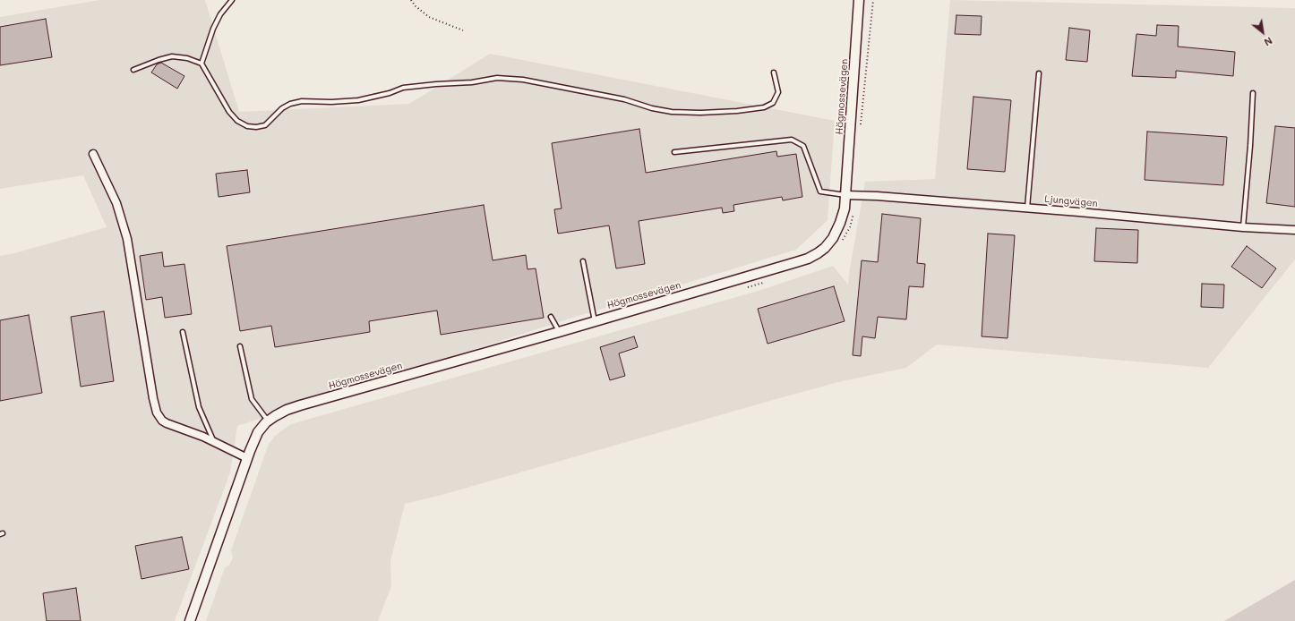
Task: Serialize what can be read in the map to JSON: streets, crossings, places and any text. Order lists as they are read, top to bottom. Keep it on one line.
{"streets":{"street":["Högmossevägen","Ljungvägen"]},"crossings":[["Högmossevägen","Ljungvägen"]],"north":"bottom right"}
